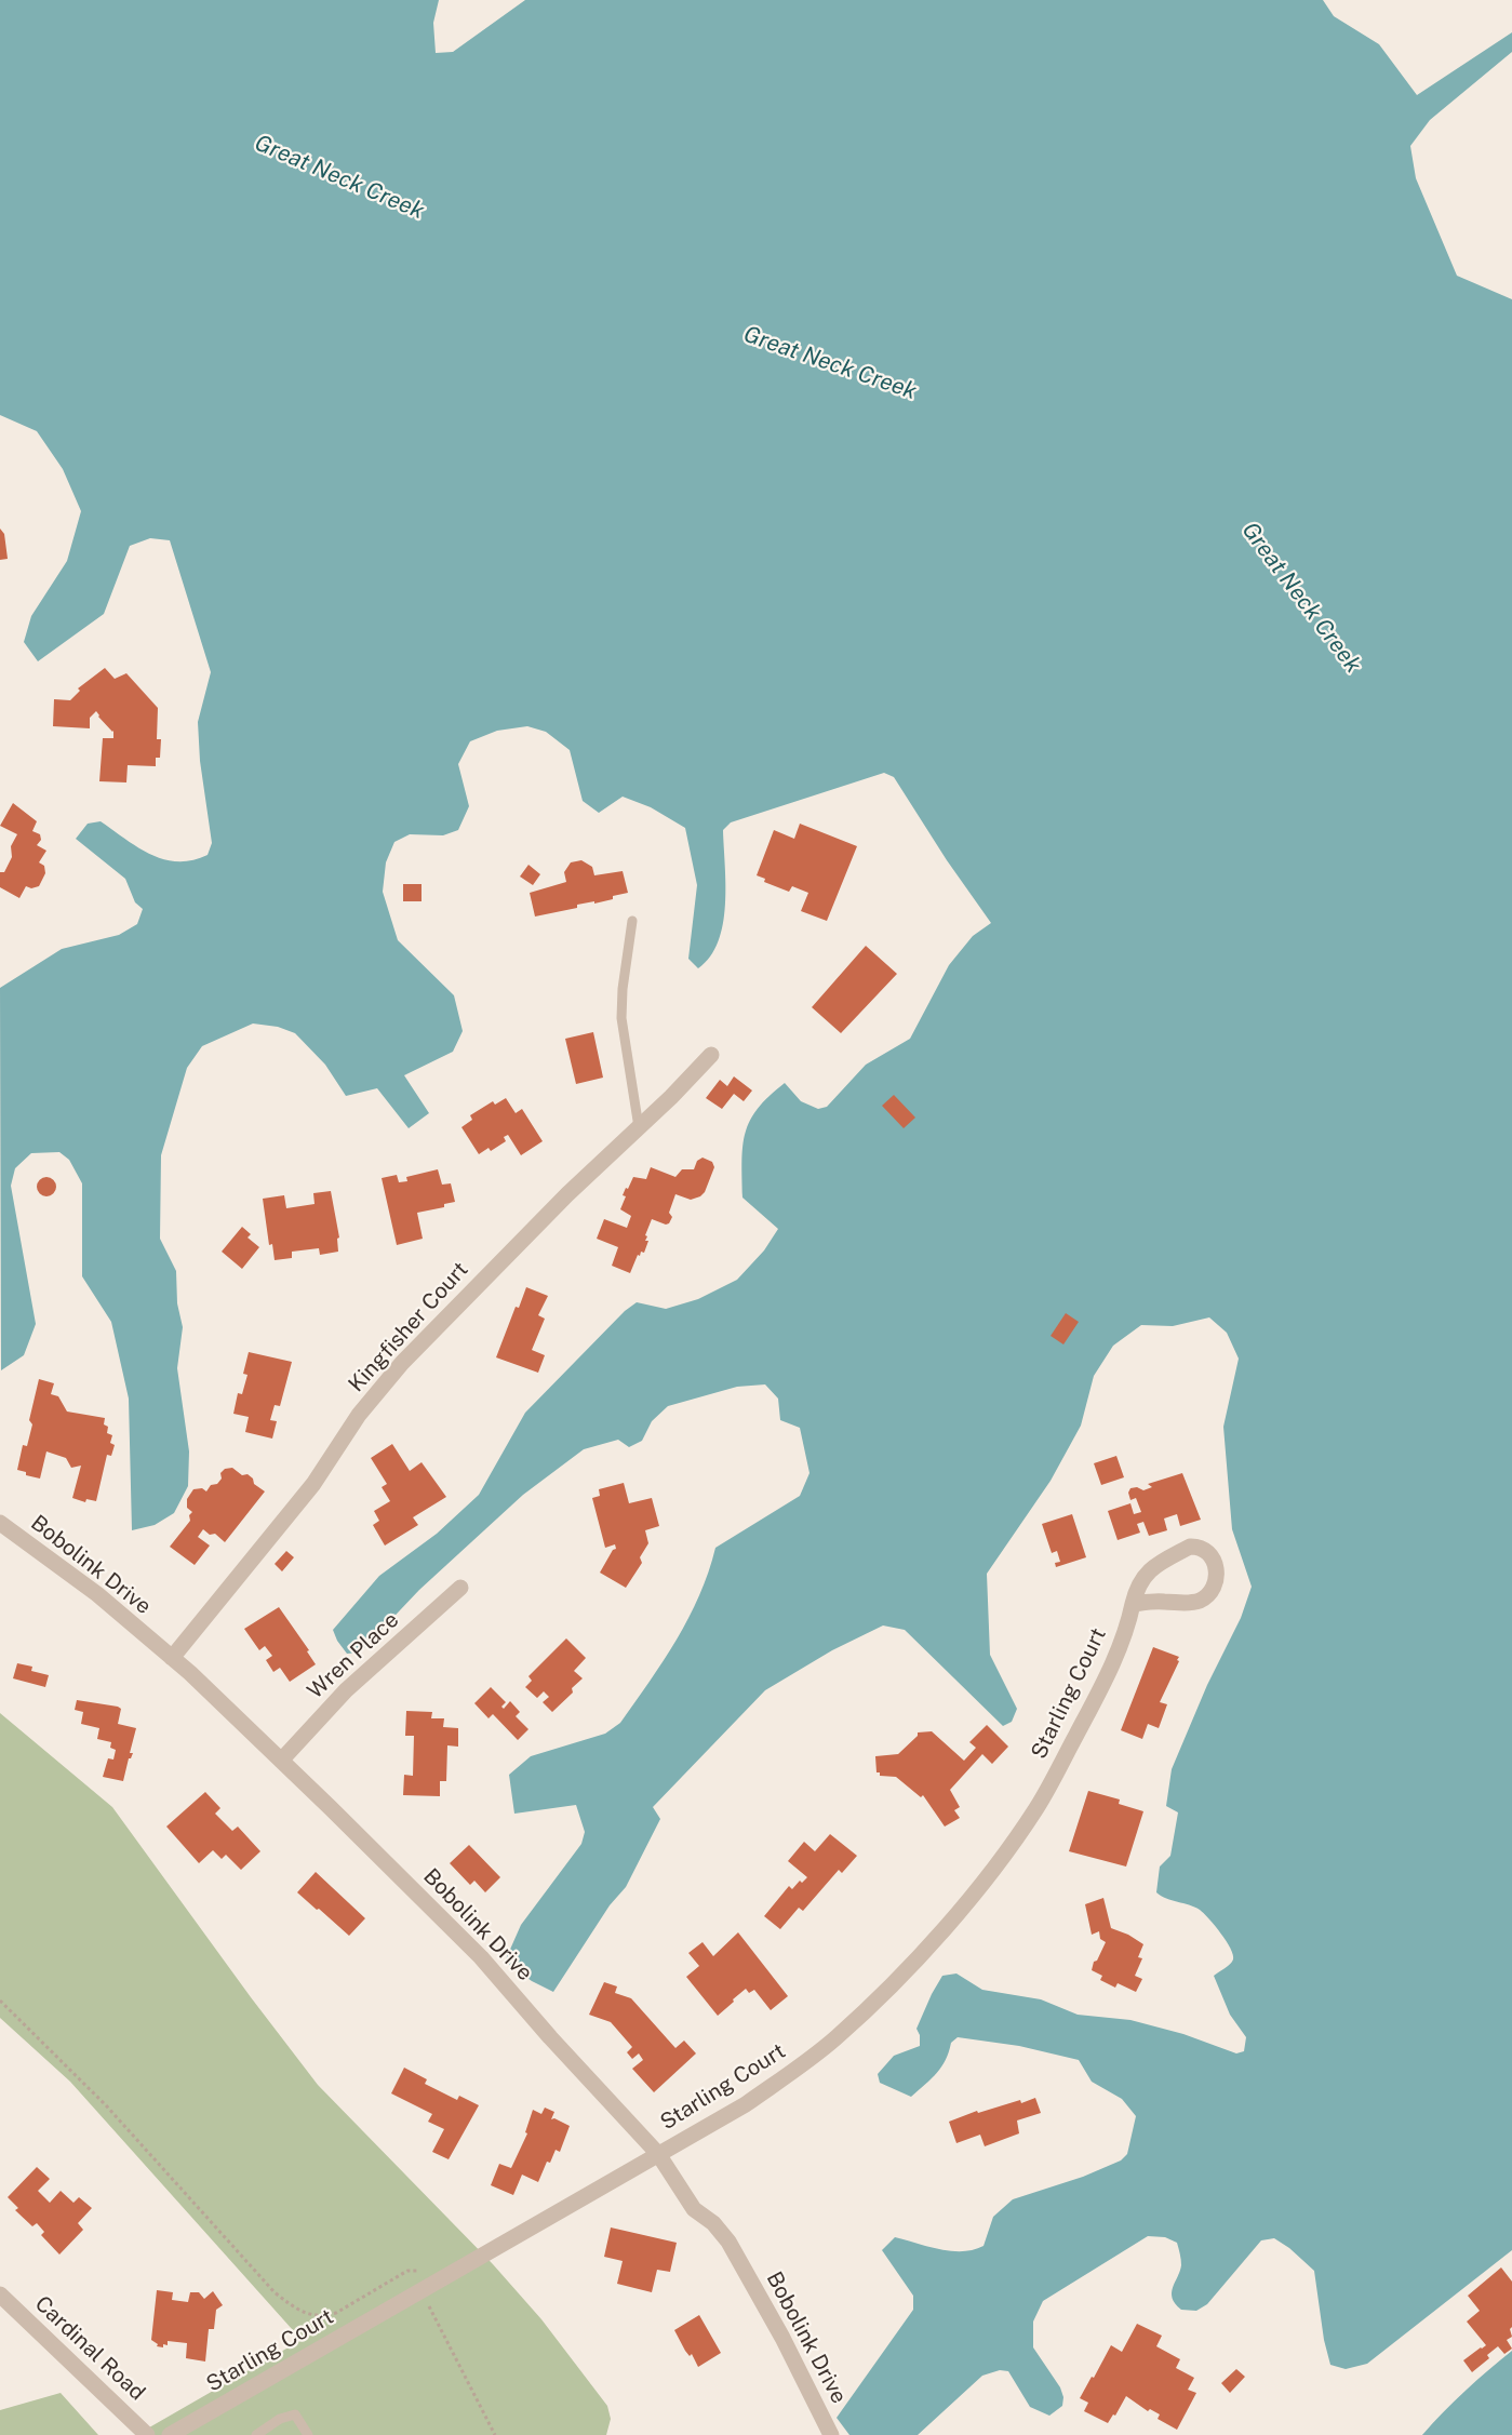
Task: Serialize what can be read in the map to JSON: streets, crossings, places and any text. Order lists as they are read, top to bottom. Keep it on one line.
{"streets":{"street":["Kingfisher Court","Bobolink Drive","Wren Place","Starling Court","Cardinal Road"]},"crossings":[["Kingfisher Court","Bobolink Drive"],["Bobolink Drive","Wren Place"],["Bobolink Drive","Starling Court"]],"water":["Great Neck Creek"]}
